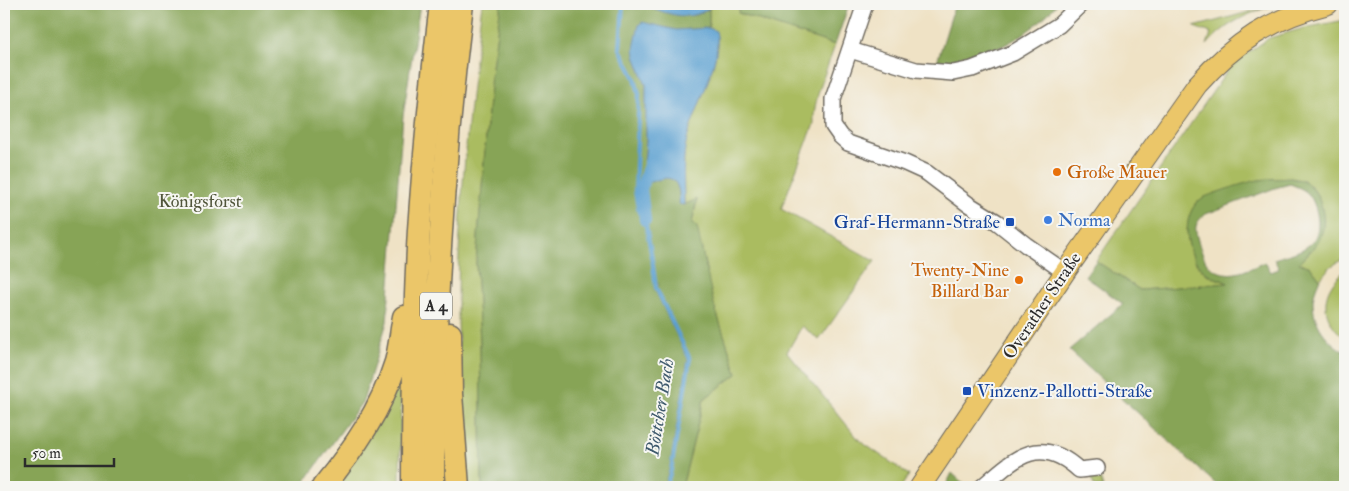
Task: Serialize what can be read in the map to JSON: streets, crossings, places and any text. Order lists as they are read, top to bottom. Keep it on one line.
{"streets":{"highway":["A 4"],"main road":["Overather Straße"]},"water":["Böttcher Bach"],"parks":["Königsforst"],"places":{"other":["Große Mauer","Norma","Twenty-Nine Billard Bar"],"transit":["Graf-Hermann-Straße","Vinzenz-Pallotti-Straße"]},"scale_bar":"50 m"}
